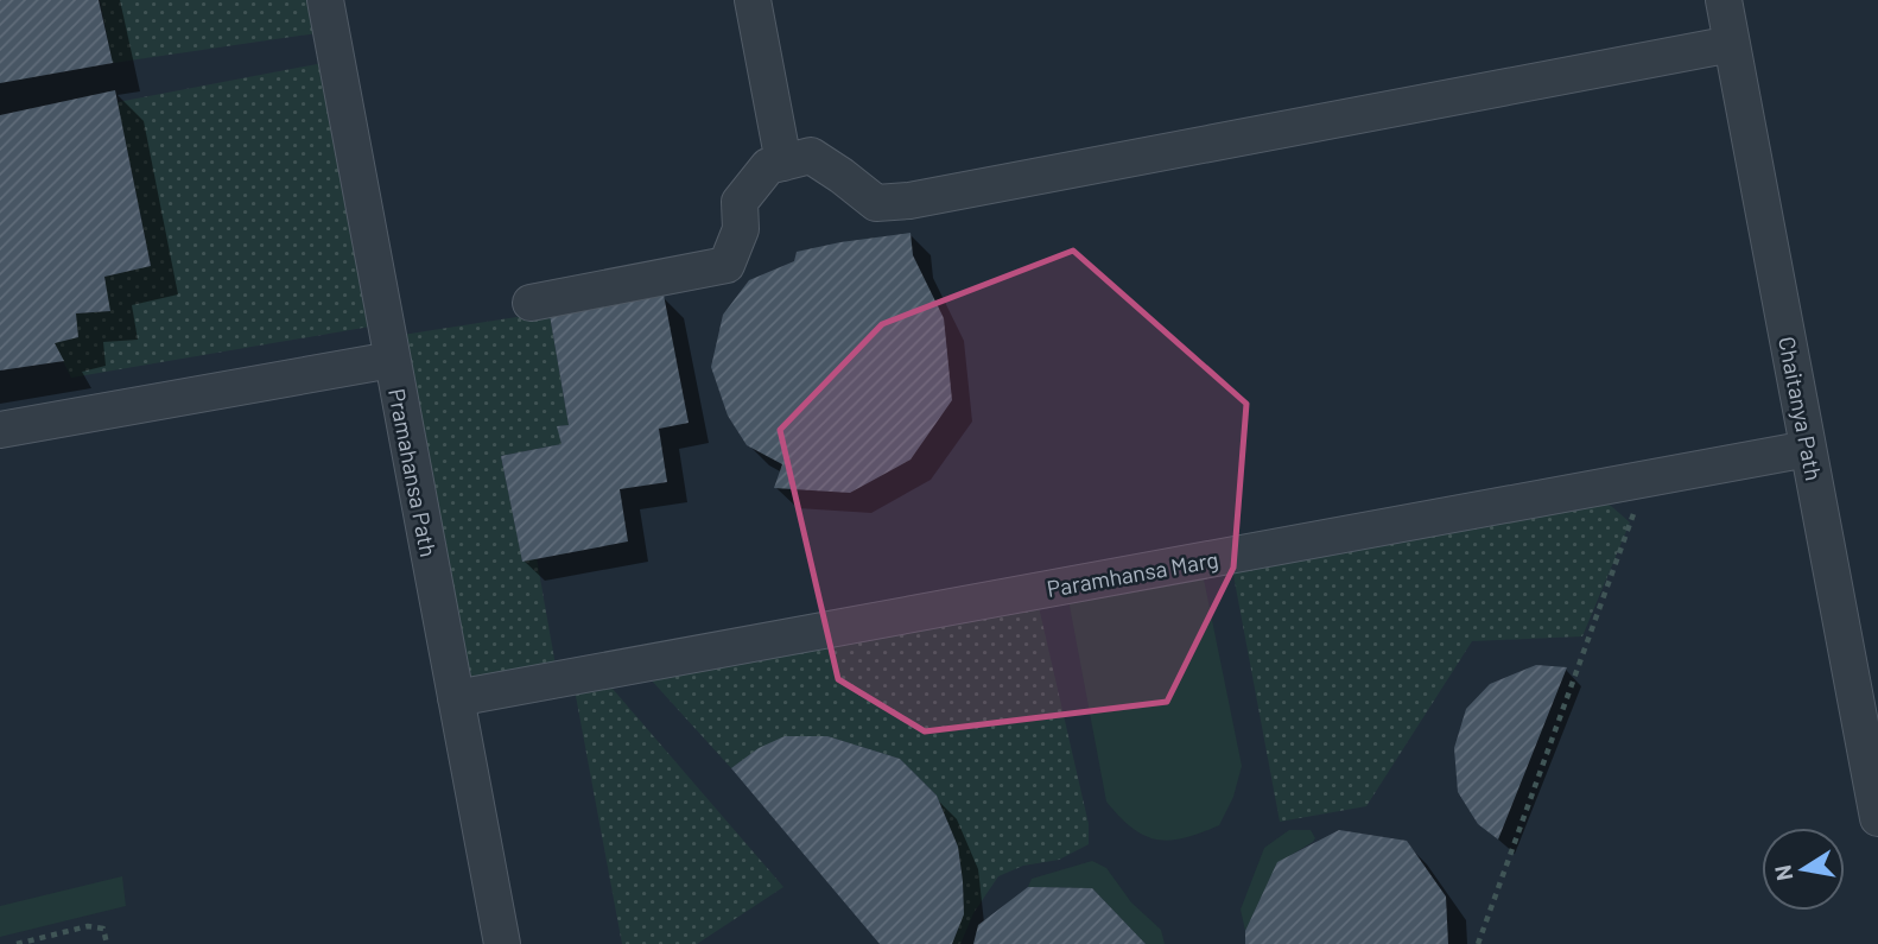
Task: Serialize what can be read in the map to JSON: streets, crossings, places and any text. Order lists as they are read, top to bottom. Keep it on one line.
{"streets":{"lane":["Chaitanya Path","Pramahansa Path","Paramhansa Marg"]},"crossings":[["Chaitanya Path","Paramhansa Marg"],["Pramahansa Path","Paramhansa Marg"]],"north":"left"}
